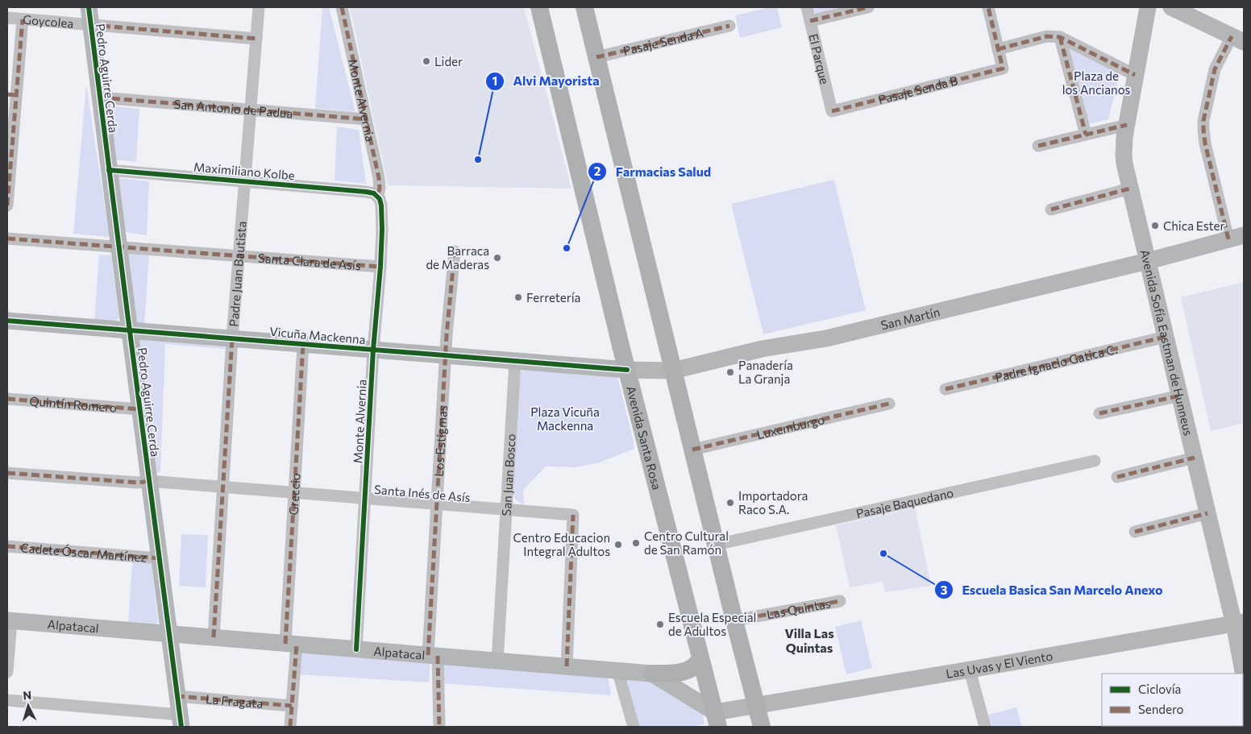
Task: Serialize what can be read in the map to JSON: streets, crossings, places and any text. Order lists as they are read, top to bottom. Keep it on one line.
{"streets":{"main road":["Avenida Santa Rosa"],"street":["Goycolea","Pasaje Senda A","El Parque","Pedro Aguirre Cerda","Pasaje Senda B","Monte Alvernia","San Antonio de Padua","Maximiliano Kolbe","Santa Clara de Asís","Padre Juan Bautista","San Martín","Vicuña Mackenna","Avenida Sofía Eastman de Hunneus","Padre Ignacio Gatica C.","Quintín Romero","Luxemburgo","Los Estigmas","San Juan Bosco","Santa Inés de Asís","Greccio","Pasaje Baquedano","Cadete Óscar Martínez","Las Quintas","Alpatacal","Las Uvas y El Viento","La Fragata"]},"crossings":[["Goycolea","Pedro Aguirre Cerda"],["Goycolea","Padre Juan Bautista"],["El Parque","Pasaje Senda B"],["Pedro Aguirre Cerda","San Antonio de Padua"],["Pedro Aguirre Cerda","Maximiliano Kolbe"],["Pedro Aguirre Cerda","Santa Clara de Asís"],["Pedro Aguirre Cerda","Vicuña Mackenna"],["Pedro Aguirre Cerda","Quintín Romero"],["Pedro Aguirre Cerda","Santa Inés de Asís"],["Pedro Aguirre Cerda","Cadete Óscar Martínez"],["Pedro Aguirre Cerda","Alpatacal"],["Pedro Aguirre Cerda","La Fragata"],["Monte Alvernia","San Antonio de Padua"],["Monte Alvernia","Maximiliano Kolbe"],["Monte Alvernia","Santa Clara de Asís"],["Monte Alvernia","Vicuña Mackenna"],["Monte Alvernia","Santa Inés de Asís"],["Monte Alvernia","Alpatacal"],["San Antonio de Padua","Padre Juan Bautista"],["Maximiliano Kolbe","Padre Juan Bautista"],["Santa Clara de Asís","Padre Juan Bautista"],["Padre Juan Bautista","Vicuña Mackenna"],["Padre Juan Bautista","Santa Inés de Asís"],["Padre Juan Bautista","Alpatacal"],["San Martín","Vicuña Mackenna"],["San Martín","Avenida Sofía Eastman de Hunneus"],["Vicuña Mackenna","Avenida Santa Rosa"],["Vicuña Mackenna","Los Estigmas"],["Vicuña Mackenna","San Juan Bosco"],["Vicuña Mackenna","Greccio"],["Avenida Sofía Eastman de Hunneus","Padre Ignacio Gatica C."],["Avenida Sofía Eastman de Hunneus","Las Uvas y El Viento"],["Avenida Santa Rosa","Alpatacal"],["Los Estigmas","Santa Inés de Asís"],["Los Estigmas","Alpatacal"],["San Juan Bosco","Santa Inés de Asís"],["San Juan Bosco","Alpatacal"],["Santa Inés de Asís","Greccio"],["Santa Inés de Asís","Alpatacal"],["Greccio","Alpatacal"],["Greccio","La Fragata"]],"districts":["Villa Las Quintas"],"parks":["Plaza de los Ancianos","Plaza Vicuña Mackenna"],"places":["Lider","Alvi Mayorista","Chica Ester","Farmacias Salud","Barraca de Maderas","Ferretería","Panadería La Granja","Importadora Raco S.A.","Centro Cultural de San Ramón","Centro Educacion Integral Adultos","Escuela Basica San Marcelo Anexo","Escuela Especial de Adultos"],"legend":["Ciclovía","Sendero"],"north":"top"}
